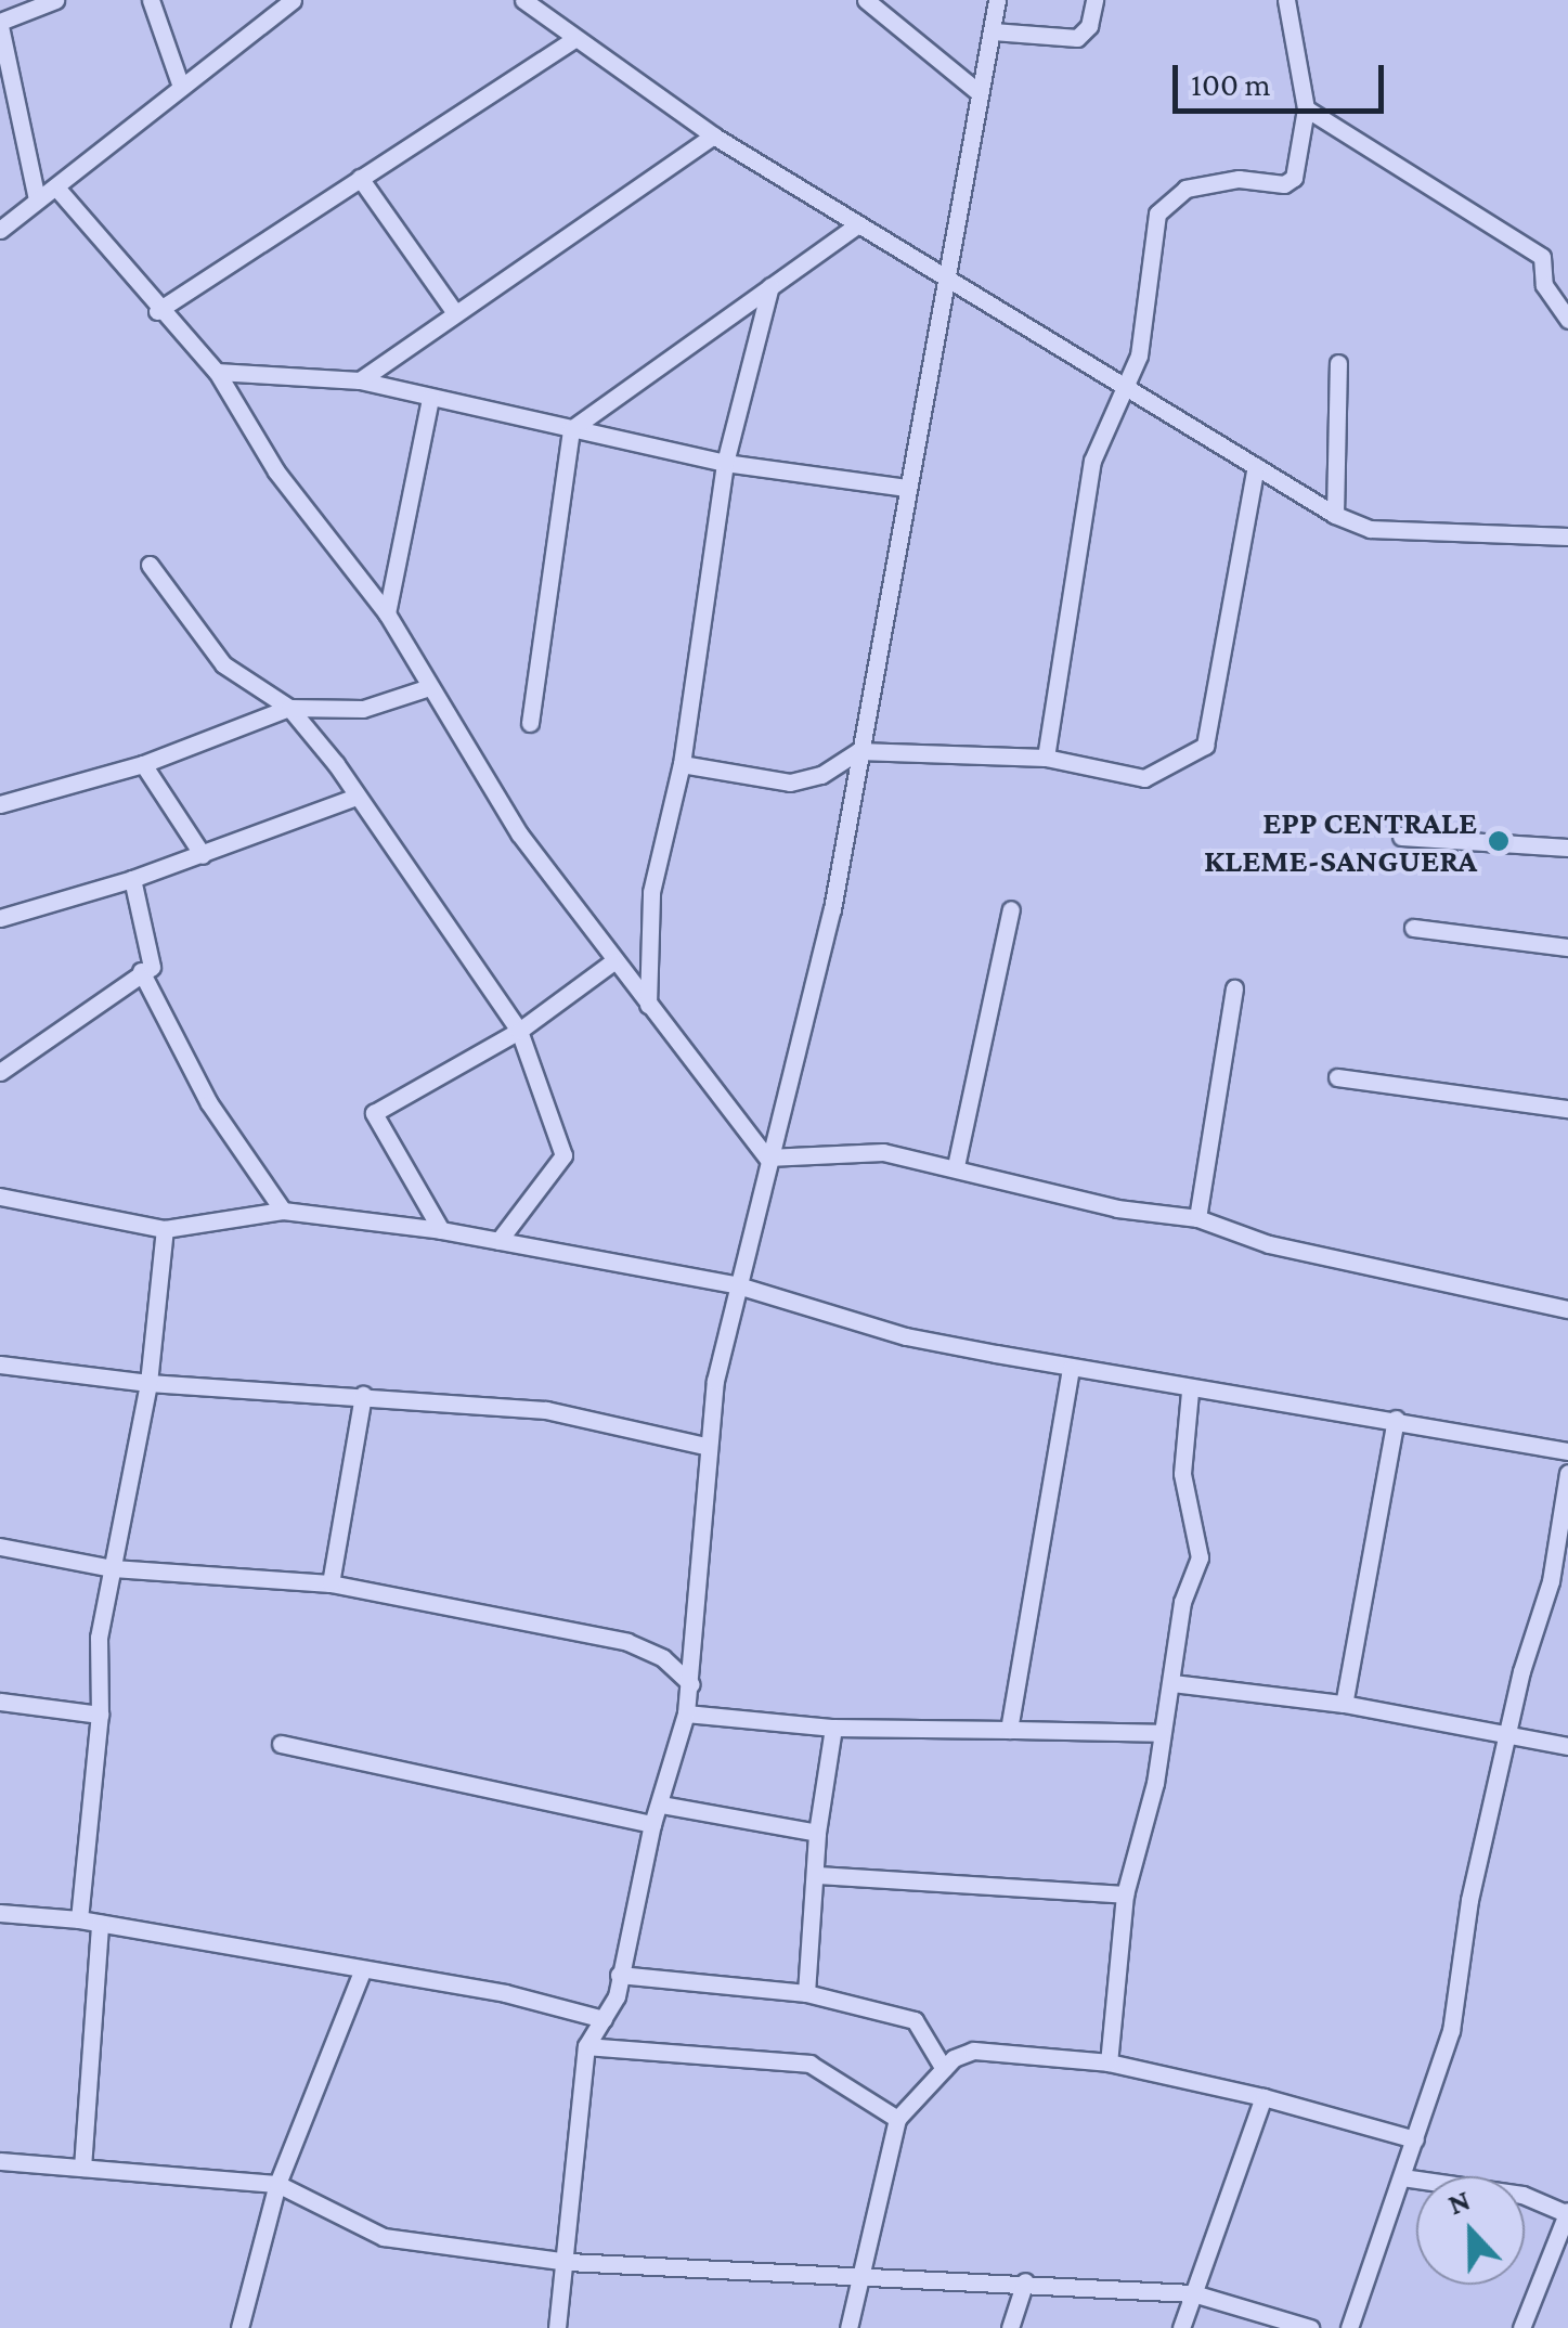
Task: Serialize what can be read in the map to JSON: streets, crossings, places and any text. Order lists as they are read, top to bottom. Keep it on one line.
{"places":["EPP CENTRALE KLEME-SANGUERA"],"scale_bar":"100 m","north":"top"}
